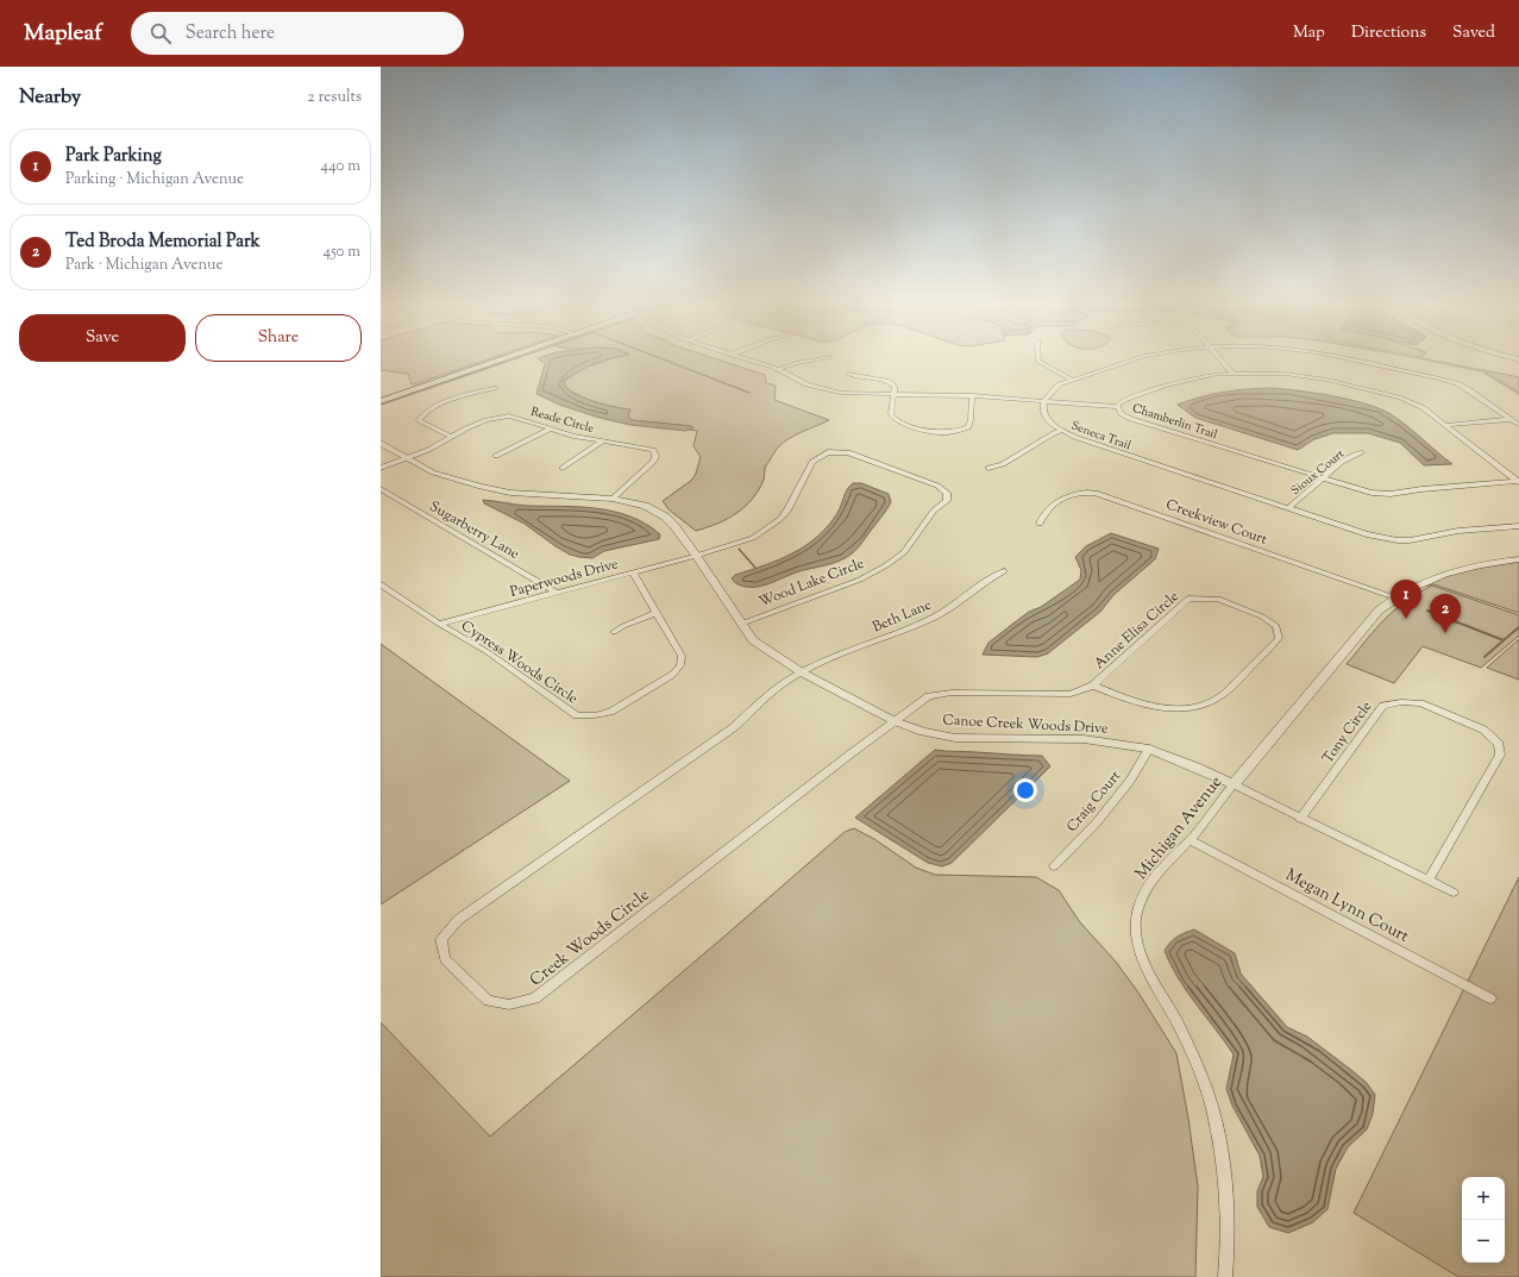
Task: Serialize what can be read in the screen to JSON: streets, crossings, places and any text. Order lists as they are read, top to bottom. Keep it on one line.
{"streets":{"street":["Reade Circle","Chamberlin Trail","Seneca Trail","Sioux Court","Creekview Court","Sugarberry Lane","Paperwoods Drive","Wood Lake Circle","Beth Lane","Anne Elisa Circle","Cypress Woods Circle","Canoe Creek Woods Drive","Tony Circle","Craig Court","Michigan Avenue","Megan Lynn Court","Creek Woods Circle"]},"crossings":[["Reade Circle","Canoe Creek Woods Drive"],["Chamberlin Trail","Sioux Court"],["Seneca Trail","Sioux Court"],["Creekview Court","Michigan Avenue"],["Sugarberry Lane","Paperwoods Drive"],["Paperwoods Drive","Wood Lake Circle"],["Paperwoods Drive","Cypress Woods Circle"],["Paperwoods Drive","Canoe Creek Woods Drive"],["Wood Lake Circle","Canoe Creek Woods Drive"],["Beth Lane","Canoe Creek Woods Drive"],["Beth Lane","Creek Woods Circle"],["Anne Elisa Circle","Canoe Creek Woods Drive"],["Anne Elisa Circle","Creek Woods Circle"],["Canoe Creek Woods Drive","Tony Circle"],["Canoe Creek Woods Drive","Craig Court"],["Canoe Creek Woods Drive","Michigan Avenue"],["Canoe Creek Woods Drive","Creek Woods Circle"],["Michigan Avenue","Megan Lynn Court"]],"page":{"header":"Mapleaf","search":"Search here","nav":["Map","Directions","Saved"],"heading":["Nearby","2 results"],"list":[{"mark":"1","name":"Park Parking","note":"Parking · Michigan Avenue","value":"440 m"},{"mark":"2","name":"Ted Broda Memorial Park","note":"Park · Michigan Avenue","value":"450 m"}],"buttons":["Save","Share"],"pins":["1","2"],"map_buttons":["+","−"]}}
